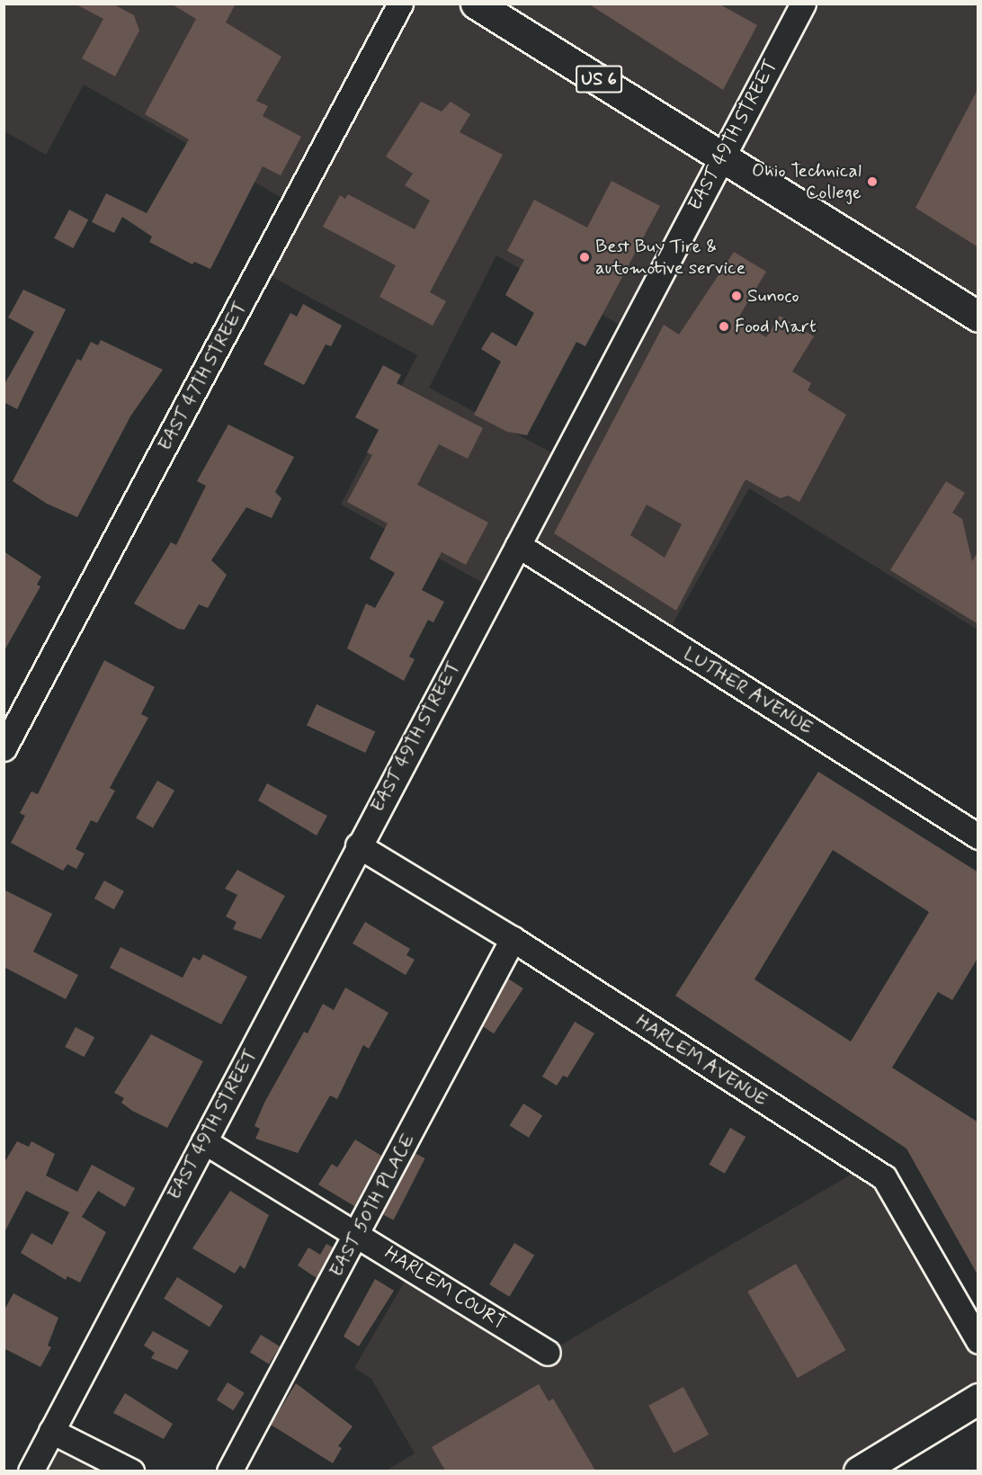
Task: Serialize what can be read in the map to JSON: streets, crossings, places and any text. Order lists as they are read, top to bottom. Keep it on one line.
{"streets":{"main road":["US 6"],"street":["EAST 49TH STREET","EAST 47TH STREET","LUTHER AVENUE","HARLEM AVENUE","EAST 50TH PLACE","HARLEM COURT"]},"crossings":[["US 6","EAST 49TH STREET"],["EAST 49TH STREET","LUTHER AVENUE"],["EAST 49TH STREET","HARLEM AVENUE"],["EAST 49TH STREET","HARLEM COURT"],["HARLEM AVENUE","EAST 50TH PLACE"],["EAST 50TH PLACE","HARLEM COURT"]],"places":["Ohio Technical College","Best Buy Tire & automotive service","Sunoco","Food Mart"]}
